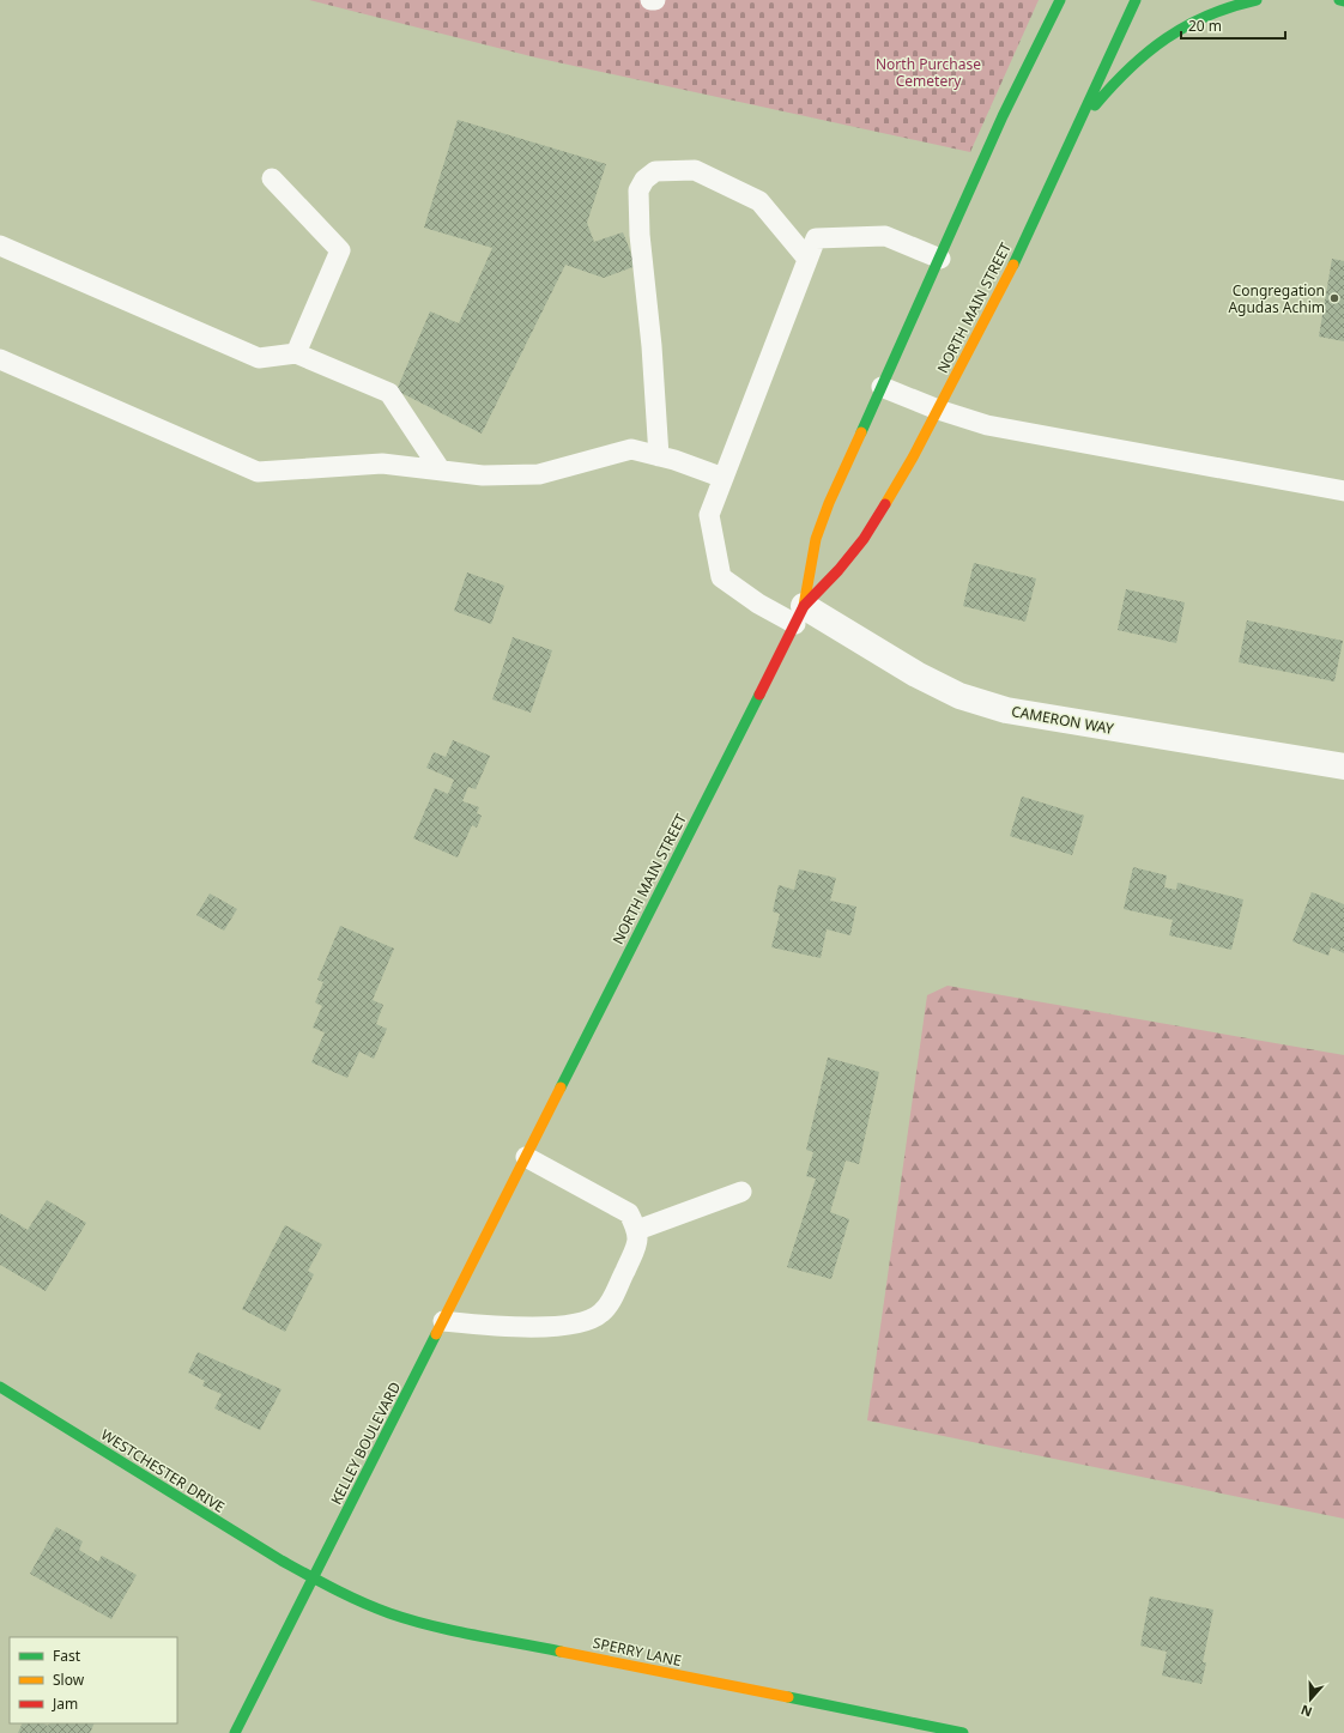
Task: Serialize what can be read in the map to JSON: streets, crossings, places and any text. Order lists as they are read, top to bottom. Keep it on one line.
{"streets":{"main road":["NORTH MAIN STREET","KELLEY BOULEVARD","WESTCHESTER DRIVE","SPERRY LANE"],"street":["CAMERON WAY"]},"crossings":[["NORTH MAIN STREET","CAMERON WAY"],["NORTH MAIN STREET","KELLEY BOULEVARD"],["KELLEY BOULEVARD","WESTCHESTER DRIVE"],["KELLEY BOULEVARD","SPERRY LANE"],["WESTCHESTER DRIVE","SPERRY LANE"]],"parks":["North Purchase Cemetery"],"places":["Congregation Agudas Achim"],"legend":["Fast","Slow","Jam"],"scale_bar":"20 m","north":"bottom"}
